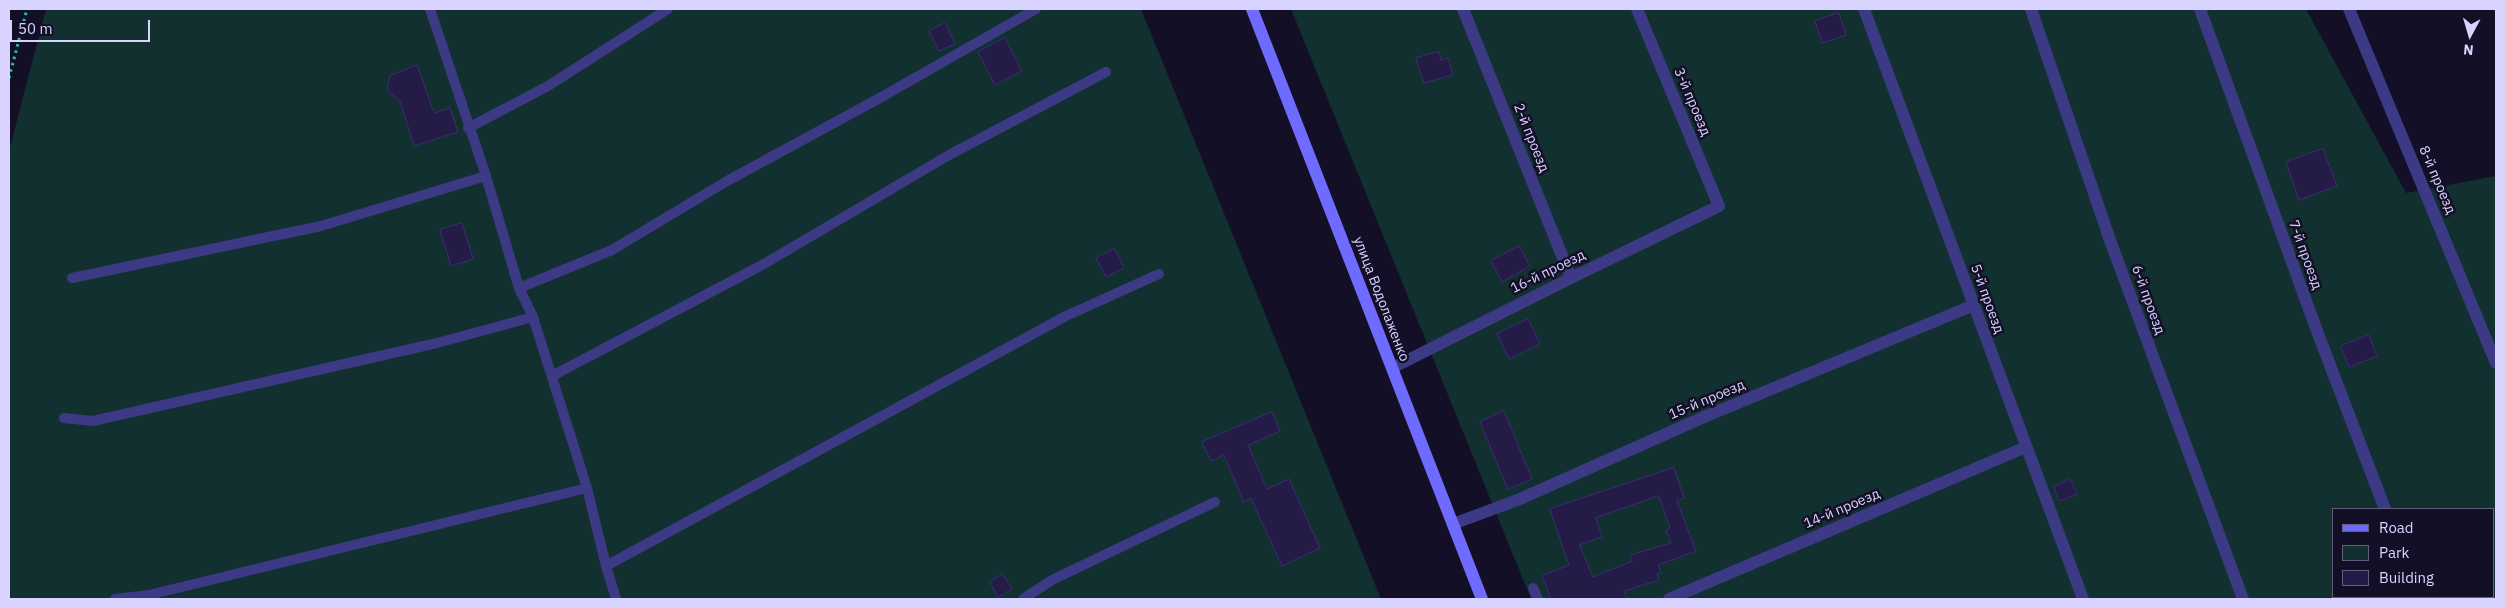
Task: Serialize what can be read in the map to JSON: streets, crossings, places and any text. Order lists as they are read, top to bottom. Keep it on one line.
{"streets":{"main road":["улица Водолаженко"],"street":["3-й проезд","2-й проезд","8-й проезд","7-й проезд","16-й проезд","5-й проезд","6-й проезд","15-й проезд","14-й проезд"]},"crossings":[["3-й проезд","16-й проезд"],["2-й проезд","16-й проезд"],["16-й проезд","улица Водолаженко"],["улица Водолаженко","15-й проезд"],["5-й проезд","15-й проезд"],["5-й проезд","14-й проезд"]],"legend":["Road","Park","Building"],"scale_bar":"50 m","north":"bottom"}
